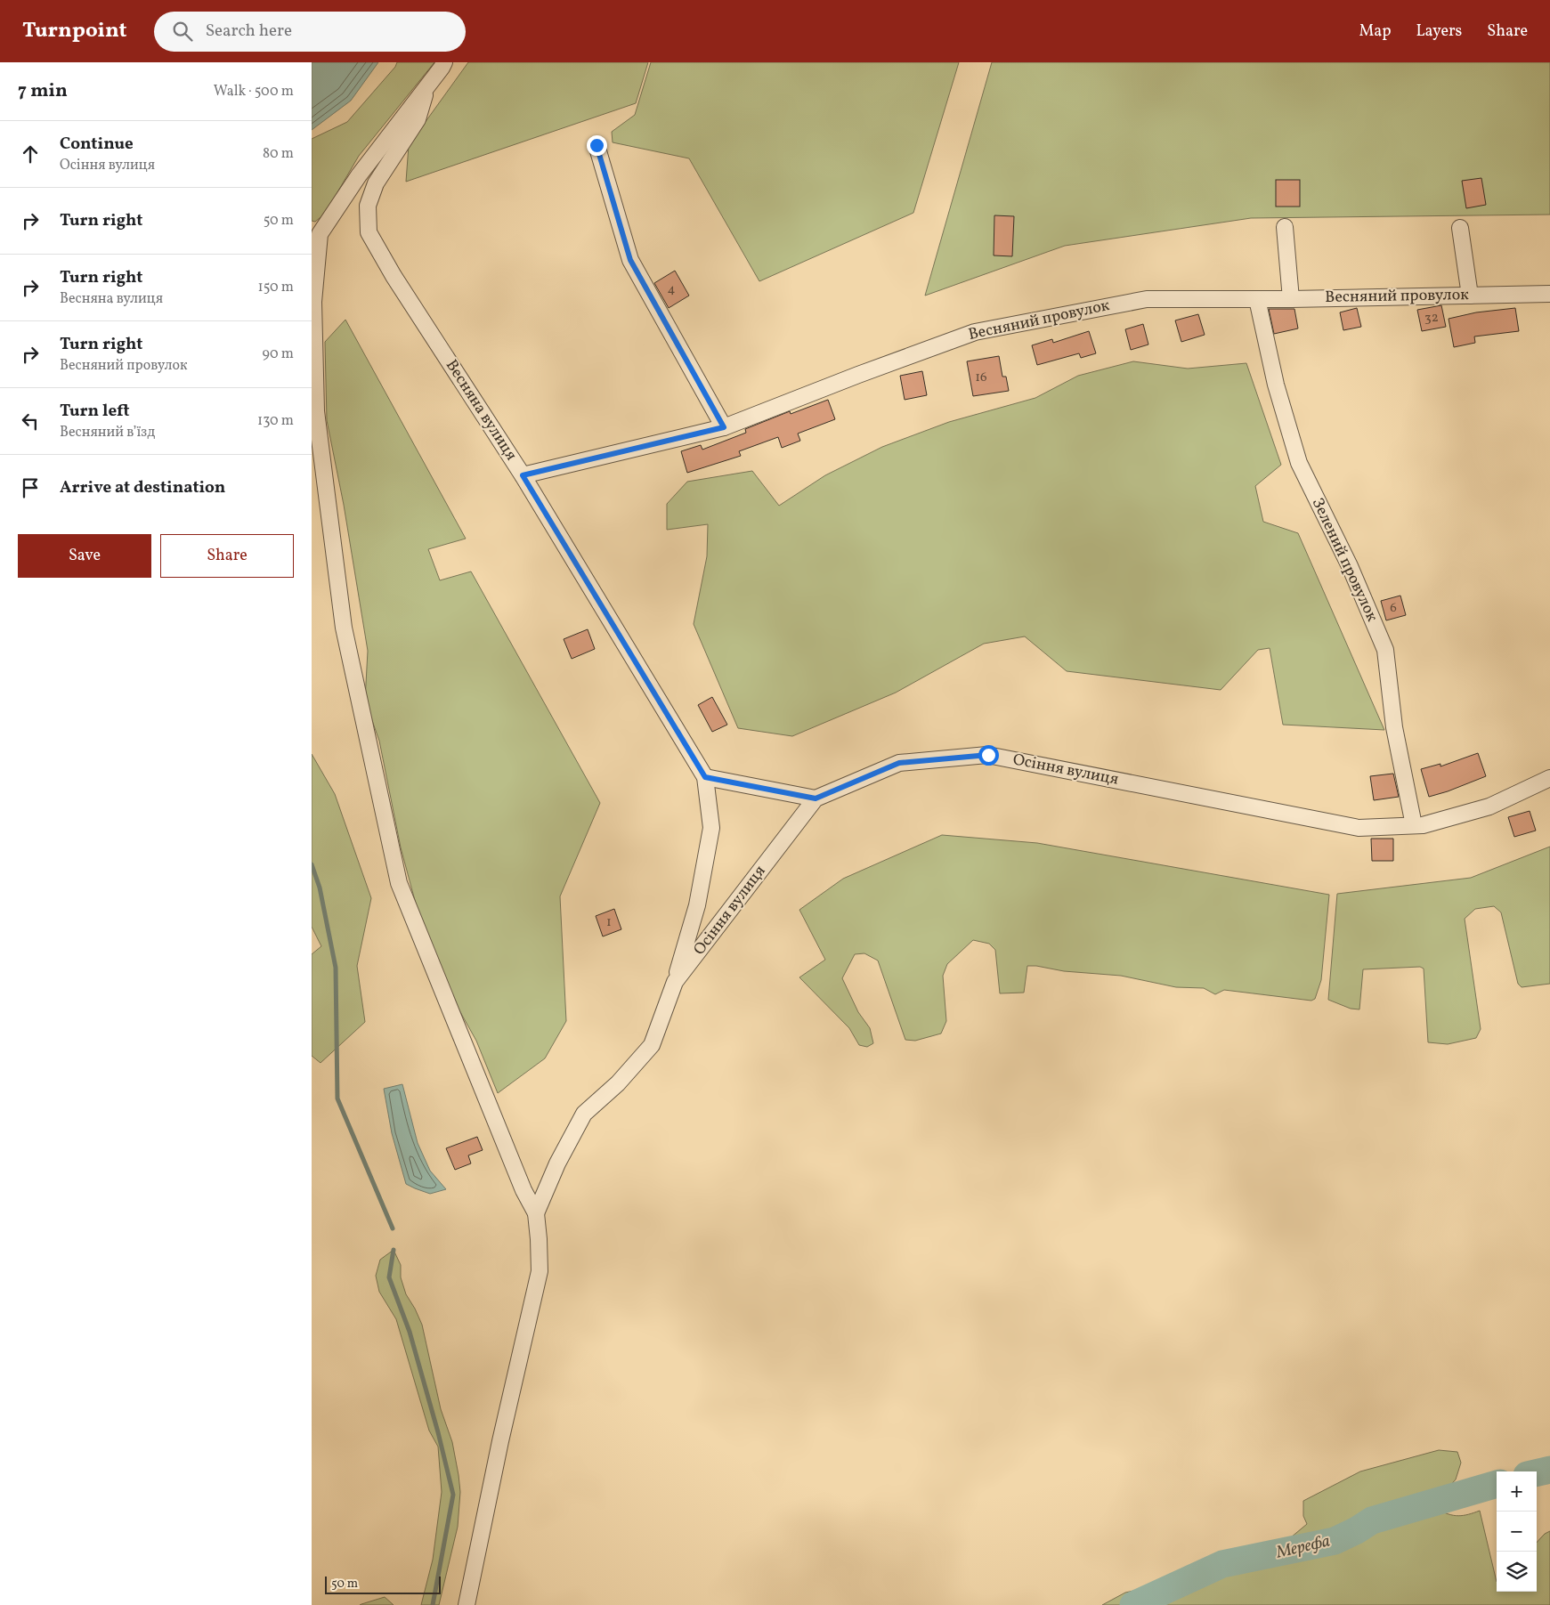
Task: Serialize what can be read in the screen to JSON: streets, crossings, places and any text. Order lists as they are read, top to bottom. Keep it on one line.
{"streets":{"street":["Весняний провулок","Весняна вулиця","Зелений провулок","Осіння вулиця"]},"crossings":[["Весняний провулок","Весняна вулиця"],["Весняний провулок","Зелений провулок"],["Весняна вулиця","Осіння вулиця"],["Зелений провулок","Осіння вулиця"]],"water":["Мерефа"],"house_numbers":["4","32","16","6","1"],"scale_bar":"50 m","page":{"header":"Turnpoint","search":"Search here","nav":["Map","Layers","Share"],"heading":["7 min","Walk · 500 m"],"list":[["Continue","Осіння вулиця","80 m"],["Turn right","50 m"],["Turn right","Весняна вулиця","150 m"],["Turn right","Весняний провулок","90 m"],["Turn left","Весняний в’їзд","130 m"],"Arrive at destination"],"buttons":["Save","Share"],"map_buttons":["+","−"],"scale":"50 m"}}
